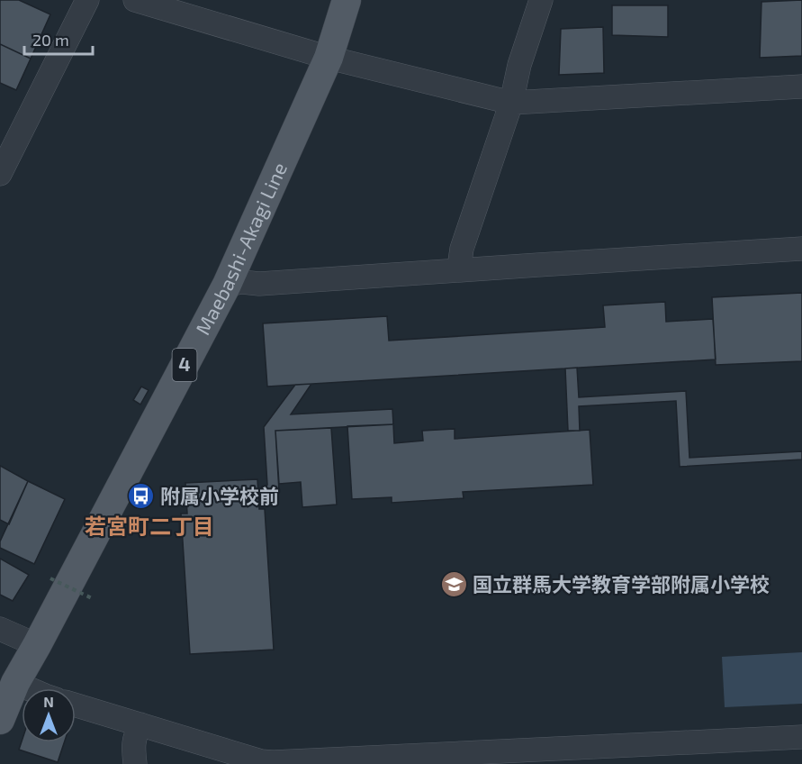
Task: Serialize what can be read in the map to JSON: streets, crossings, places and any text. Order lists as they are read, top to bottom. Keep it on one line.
{"streets":{"main road":["Maebashi-Akagi Line","4"]},"districts":["若宮町二丁目"],"places":{"bus stop":["附属小学校前"],"school or university":["国立群馬大学教育学部附属小学校"]},"scale_bar":"20 m","north":"top"}
